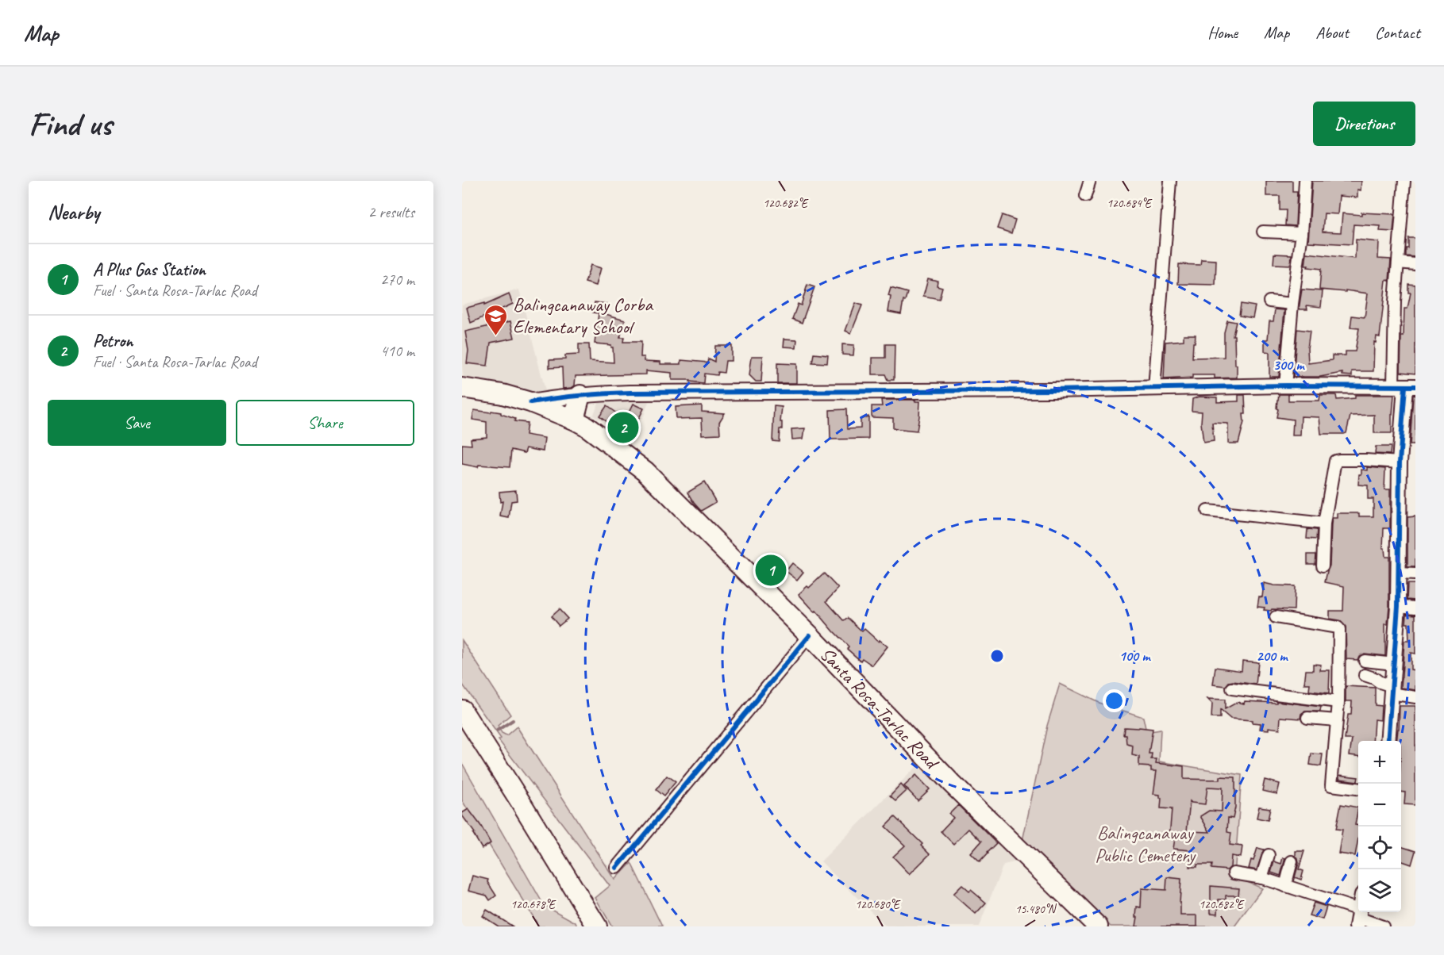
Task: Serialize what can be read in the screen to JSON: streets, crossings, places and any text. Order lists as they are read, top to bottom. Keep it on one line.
{"streets":{"highway":["Santa Rosa-Tarlac Road"]},"parks":["Balingcanaway Public Cemetery"],"places":{"school or university":["Balingcanaway Corba Elementary School"]},"page":{"header":"Map","nav":["Home","Map","About","Contact"],"buttons":["Directions",["Save","Share"]],"title":"Find us","heading":["Nearby","2 results"],"list":[{"mark":"1","name":"A Plus Gas Station","note":"Fuel · Santa Rosa-Tarlac Road","value":"270 m"},{"mark":"2","name":"Petron","note":"Fuel · Santa Rosa-Tarlac Road","value":"410 m"}],"pins":["2","1"],"map_buttons":["+","−"]},"coordinates":["120.682°E","120.684°E","120.678°E","120.680°E","15.480°N"],"rings":["300 m","100 m","200 m"]}
